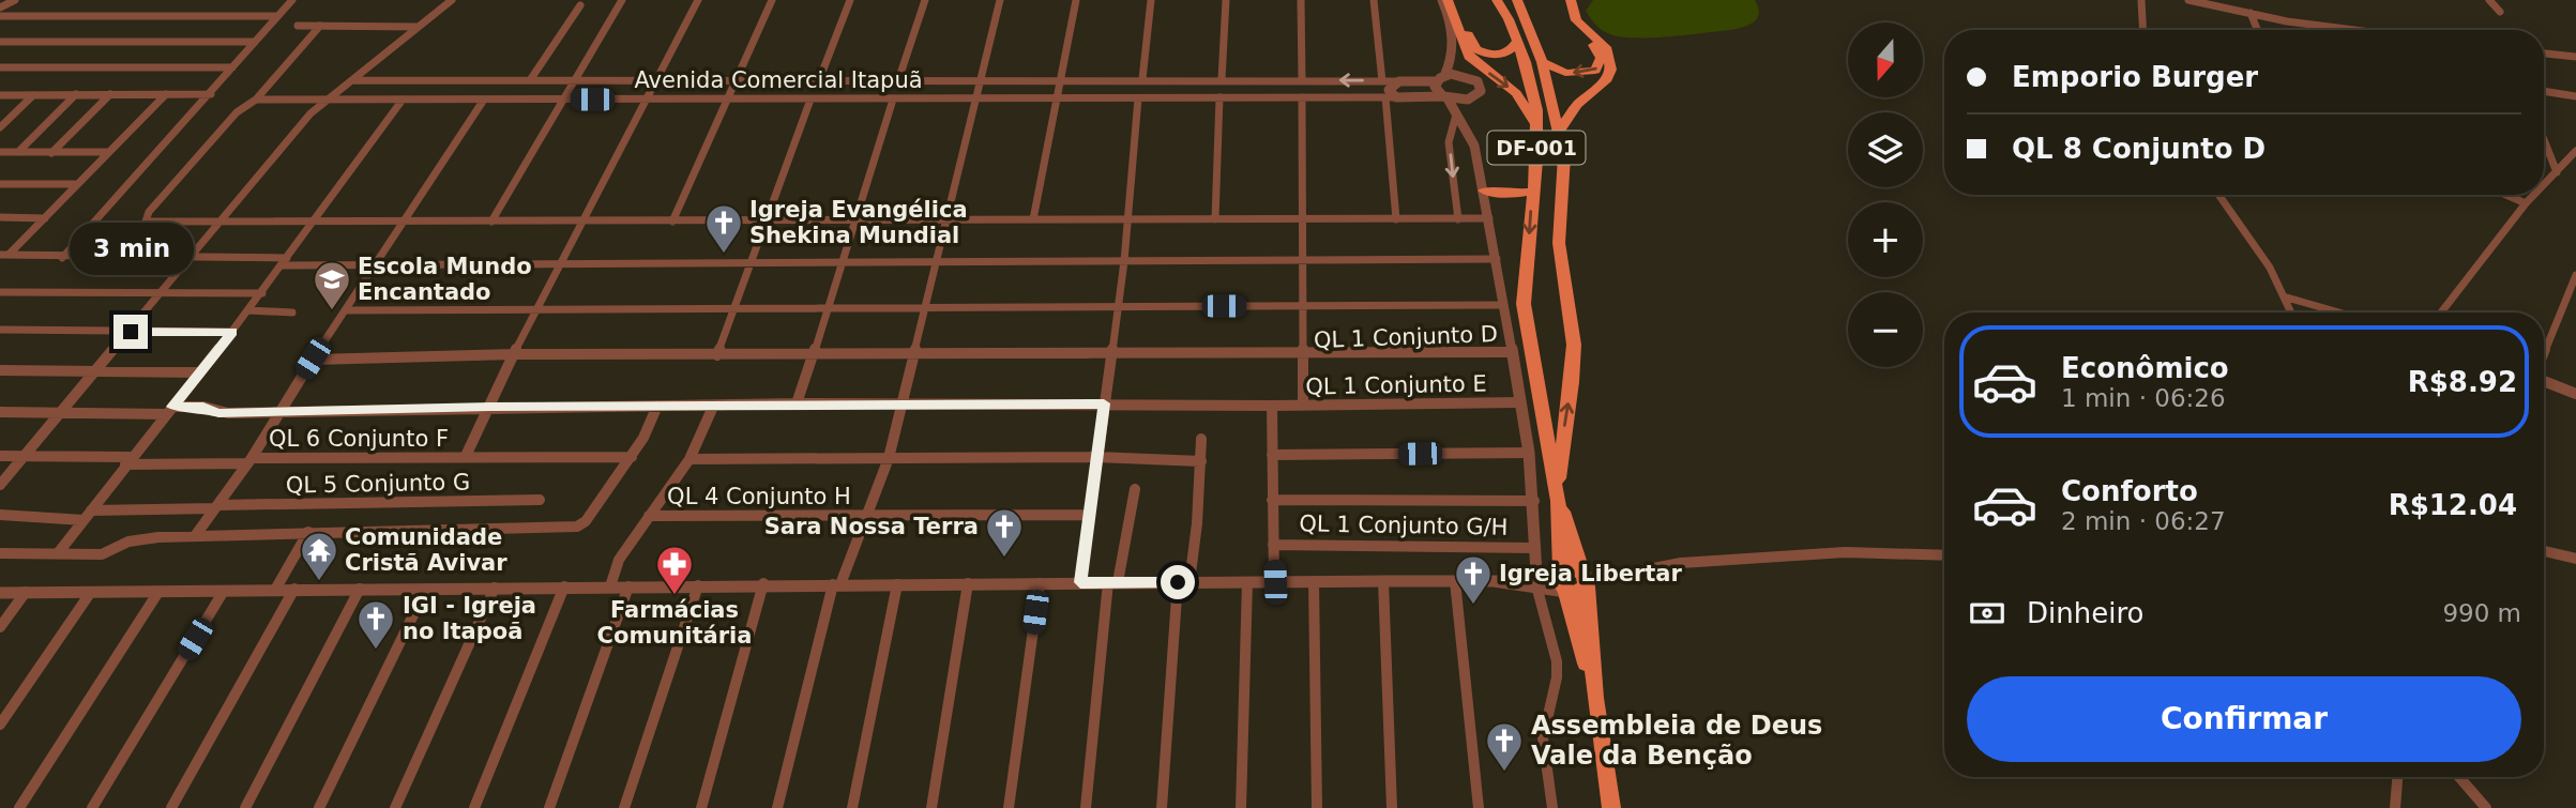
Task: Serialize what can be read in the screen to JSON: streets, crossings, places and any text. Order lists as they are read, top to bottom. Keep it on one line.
{"streets":{"main road":["DF-001"],"street":["Avenida Comercial Itapuã","QL 1 Conjunto D","QL 1 Conjunto E","QL 6 Conjunto F","QL 5 Conjunto G","QL 4 Conjunto H","QL 1 Conjunto G/H"]},"crossings":[["QL 1 Conjunto D","QL 1 Conjunto E"]],"places":{"church":["Igreja Evangélica Shekina Mundial","Sara Nossa Terra","Igreja Libertar","IGI - Igreja no Itapoã","Assembleia de Deus Vale da Benção"],"school or university":["Escola Mundo Encantado"],"temple":["Comunidade Cristã Avivar"],"pharmacy":["Farmácias Comunitária"]},"north":"bottom","page":{"map_buttons":["+","−"],"banner":["Emporio Burger","QL 8 Conjunto D"],"bubble":"3 min","list":[{"name":"Econômico","note":"1 min · 06:26","value":"R$8.92"},{"name":"Conforto","note":"2 min · 06:27","value":"R$12.04"}],"pay":["Dinheiro","990 m"],"buttons":"Confirmar"}}
